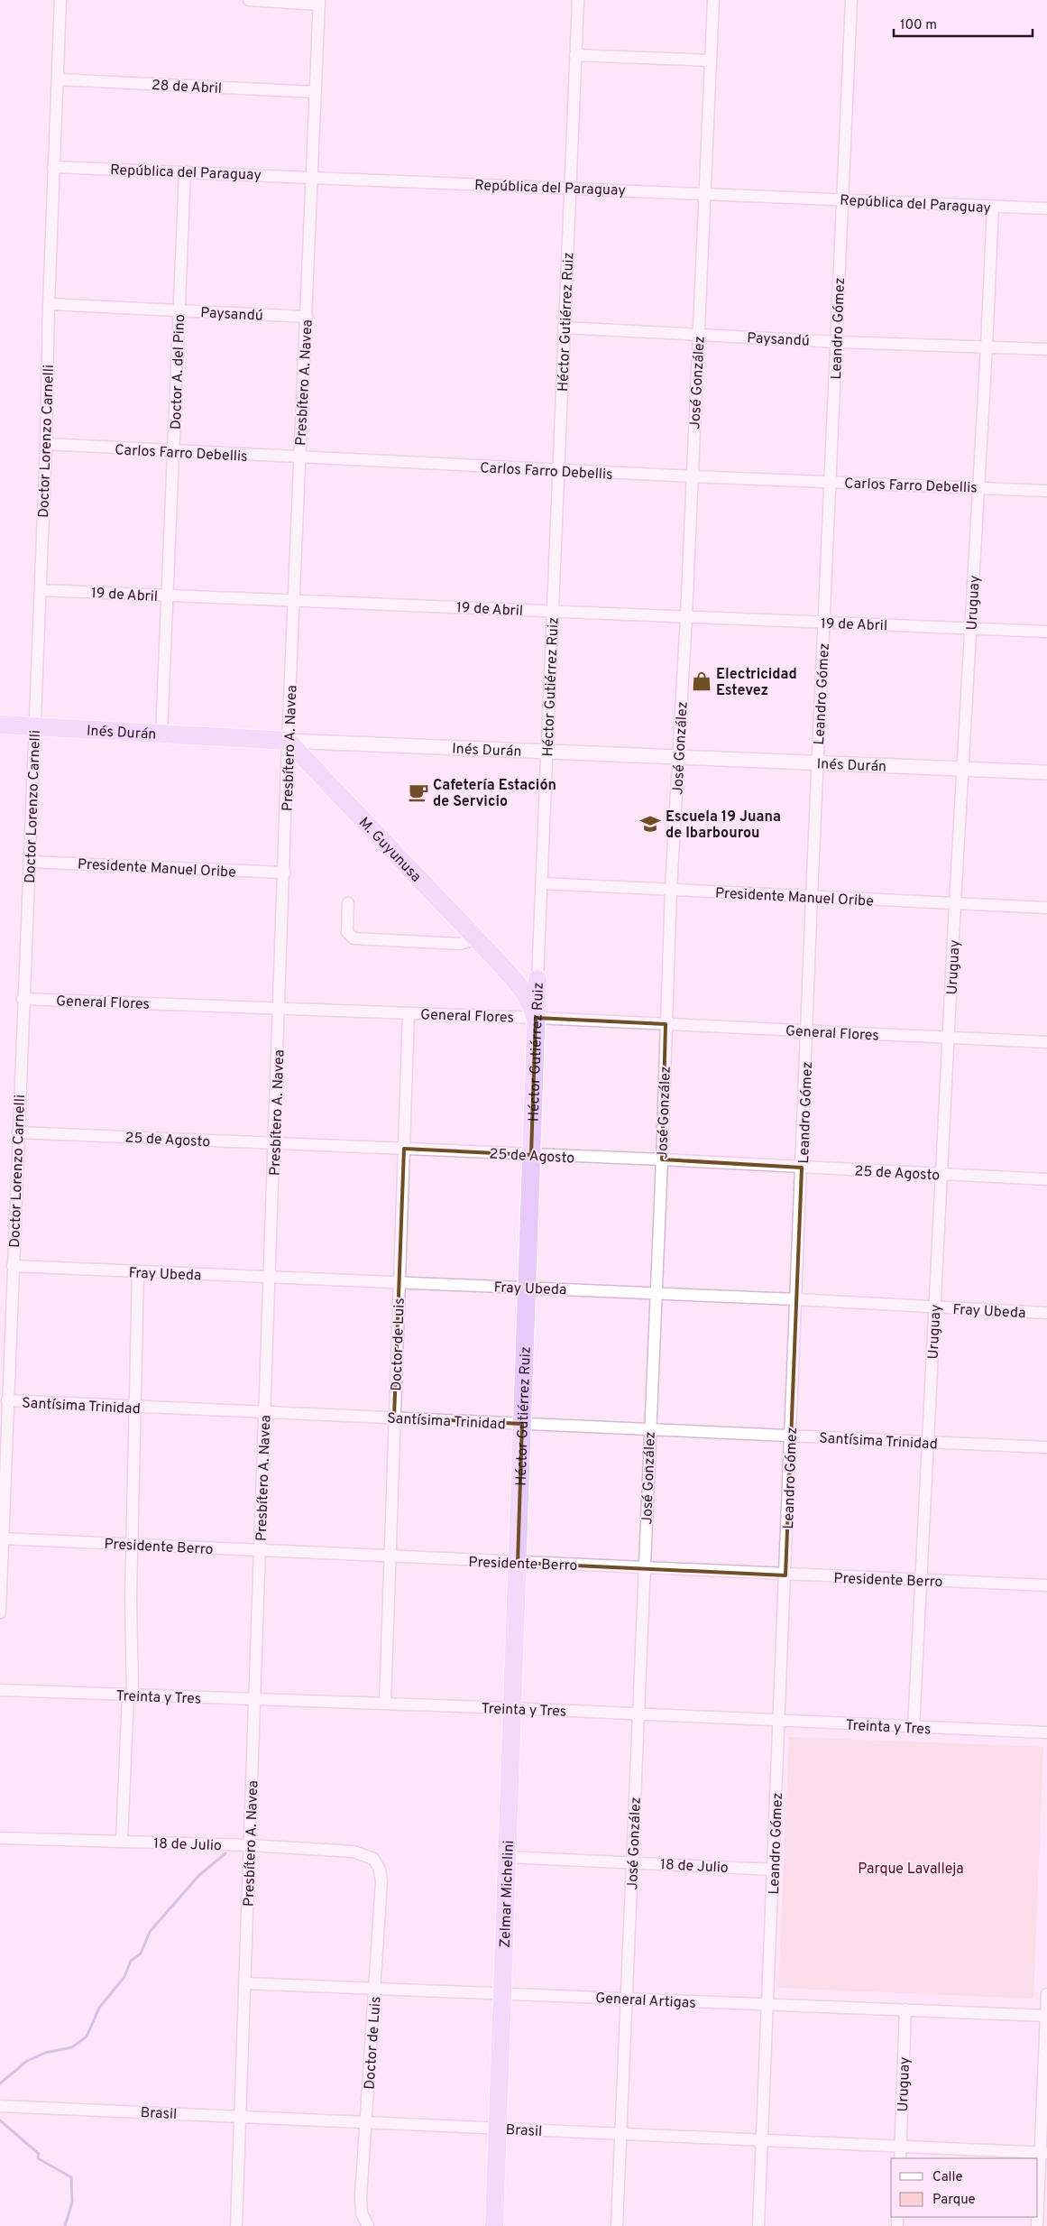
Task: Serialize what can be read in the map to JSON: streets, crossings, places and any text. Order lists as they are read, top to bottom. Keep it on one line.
{"streets":{"highway":["Héctor Gutiérrez Ruiz","Inés Durán","M. Guyunusa","Zelmar Michelini"],"street":["28 de Abril","República del Paraguay","Paysandú","Leandro Gómez","Doctor A. del Pino","Presbítero A. Navea","José González","Doctor Lorenzo Carnelli","Carlos Farro Debellis","19 de Abril","Uruguay","Presidente Manuel Oribe","General Flores","25 de Agosto","Fray Ubeda","Doctor de Luis","Santísima Trinidad","Presidente Berro","Treinta y Tres","18 de Julio","General Artigas","Brasil"]},"crossings":[["28 de Abril","Presbítero A. Navea"],["28 de Abril","Doctor Lorenzo Carnelli"],["República del Paraguay","Héctor Gutiérrez Ruiz"],["República del Paraguay","Leandro Gómez"],["República del Paraguay","Doctor A. del Pino"],["República del Paraguay","Presbítero A. Navea"],["República del Paraguay","José González"],["República del Paraguay","Doctor Lorenzo Carnelli"],["República del Paraguay","Uruguay"],["Paysandú","Héctor Gutiérrez Ruiz"],["Paysandú","Leandro Gómez"],["Paysandú","Doctor A. del Pino"],["Paysandú","Presbítero A. Navea"],["Paysandú","José González"],["Paysandú","Doctor Lorenzo Carnelli"],["Paysandú","Uruguay"],["Héctor Gutiérrez Ruiz","Carlos Farro Debellis"],["Héctor Gutiérrez Ruiz","19 de Abril"],["Héctor Gutiérrez Ruiz","Inés Durán"],["Héctor Gutiérrez Ruiz","M. Guyunusa"],["Héctor Gutiérrez Ruiz","Presidente Manuel Oribe"],["Héctor Gutiérrez Ruiz","General Flores"],["Héctor Gutiérrez Ruiz","25 de Agosto"],["Héctor Gutiérrez Ruiz","Fray Ubeda"],["Héctor Gutiérrez Ruiz","Santísima Trinidad"],["Héctor Gutiérrez Ruiz","Presidente Berro"],["Héctor Gutiérrez Ruiz","Zelmar Michelini"],["Leandro Gómez","Carlos Farro Debellis"],["Leandro Gómez","19 de Abril"],["Leandro Gómez","Inés Durán"],["Leandro Gómez","Presidente Manuel Oribe"],["Leandro Gómez","General Flores"],["Leandro Gómez","25 de Agosto"],["Leandro Gómez","Fray Ubeda"],["Leandro Gómez","Santísima Trinidad"],["Leandro Gómez","Presidente Berro"],["Leandro Gómez","Treinta y Tres"],["Leandro Gómez","18 de Julio"],["Leandro Gómez","General Artigas"],["Leandro Gómez","Brasil"],["Doctor A. del Pino","Carlos Farro Debellis"],["Doctor A. del Pino","19 de Abril"],["Doctor A. del Pino","Inés Durán"],["Presbítero A. Navea","Carlos Farro Debellis"],["Presbítero A. Navea","19 de Abril"],["Presbítero A. Navea","Inés Durán"],["Presbítero A. Navea","M. Guyunusa"],["Presbítero A. Navea","Presidente Manuel Oribe"],["Presbítero A. Navea","General Flores"],["Presbítero A. Navea","25 de Agosto"],["Presbítero A. Navea","Fray Ubeda"],["Presbítero A. Navea","Santísima Trinidad"],["Presbítero A. Navea","Presidente Berro"],["Presbítero A. Navea","Treinta y Tres"],["Presbítero A. Navea","18 de Julio"],["Presbítero A. Navea","General Artigas"],["Presbítero A. Navea","Brasil"],["José González","Carlos Farro Debellis"],["José González","19 de Abril"],["José González","Inés Durán"],["José González","Presidente Manuel Oribe"],["José González","General Flores"],["José González","25 de Agosto"],["José González","Fray Ubeda"],["José González","Santísima Trinidad"],["José González","Presidente Berro"],["José González","Treinta y Tres"],["José González","18 de Julio"],["José González","General Artigas"],["José González","Brasil"],["Doctor Lorenzo Carnelli","Carlos Farro Debellis"],["Doctor Lorenzo Carnelli","19 de Abril"],["Doctor Lorenzo Carnelli","Inés Durán"],["Doctor Lorenzo Carnelli","Presidente Manuel Oribe"],["Doctor Lorenzo Carnelli","General Flores"],["Doctor Lorenzo Carnelli","25 de Agosto"],["Doctor Lorenzo Carnelli","Fray Ubeda"],["Doctor Lorenzo Carnelli","Santísima Trinidad"],["Doctor Lorenzo Carnelli","Presidente Berro"],["Carlos Farro Debellis","Uruguay"],["19 de Abril","Uruguay"],["Uruguay","Inés Durán"],["Uruguay","Presidente Manuel Oribe"],["Uruguay","General Flores"],["Uruguay","25 de Agosto"],["Uruguay","Fray Ubeda"],["Uruguay","Santísima Trinidad"],["Uruguay","Presidente Berro"],["Uruguay","Treinta y Tres"],["Uruguay","General Artigas"],["Uruguay","Brasil"],["Inés Durán","M. Guyunusa"],["M. Guyunusa","General Flores"],["General Flores","Doctor de Luis"],["25 de Agosto","Doctor de Luis"],["Fray Ubeda","Doctor de Luis"],["Doctor de Luis","Santísima Trinidad"],["Doctor de Luis","Presidente Berro"],["Doctor de Luis","Treinta y Tres"],["Doctor de Luis","18 de Julio"],["Doctor de Luis","General Artigas"],["Doctor de Luis","Brasil"],["Presidente Berro","Zelmar Michelini"],["Treinta y Tres","Zelmar Michelini"],["18 de Julio","Zelmar Michelini"],["Zelmar Michelini","General Artigas"],["Zelmar Michelini","Brasil"]],"parks":["Parque Lavalleja"],"places":{"shop":["Electricidad Estevez"],"cafe":["Cafetería Estación de Servicio"],"school or university":["Escuela 19 Juana de Ibarbourou"]},"legend":["Calle","Parque"],"scale_bar":"100 m"}
